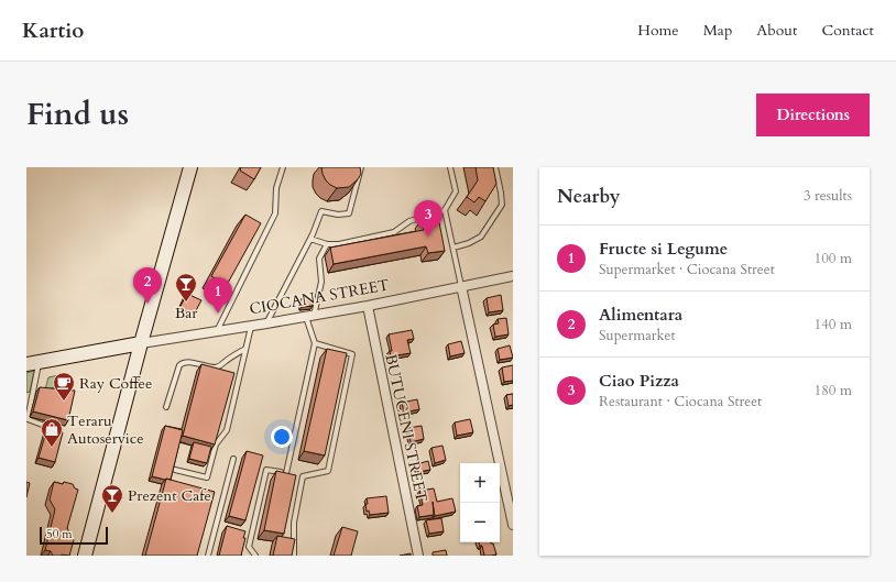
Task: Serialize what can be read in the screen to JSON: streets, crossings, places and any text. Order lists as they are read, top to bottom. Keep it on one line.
{"streets":{"main road":["CIOCANA STREET"],"street":["BUTUCENI STREET"]},"crossings":[["CIOCANA STREET","BUTUCENI STREET"]],"places":{"bar":["Bar","Prezent Cafe"],"cafe":["Ray Coffee"],"shop":["Teraru Autoservice"]},"scale_bar":"50 m","page":{"header":"Kartio","nav":["Home","Map","About","Contact"],"title":"Find us","buttons":"Directions","heading":["Nearby","3 results"],"pins":["3","2","1"],"list":[{"mark":"1","name":"Fructe si Legume","note":"Supermarket · Ciocana Street","value":"100 m"},{"mark":"2","name":"Alimentara","note":"Supermarket","value":"140 m"},{"mark":"3","name":"Ciao Pizza","note":"Restaurant · Ciocana Street","value":"180 m"}],"map_buttons":["+","−"],"scale":"50 m"}}
